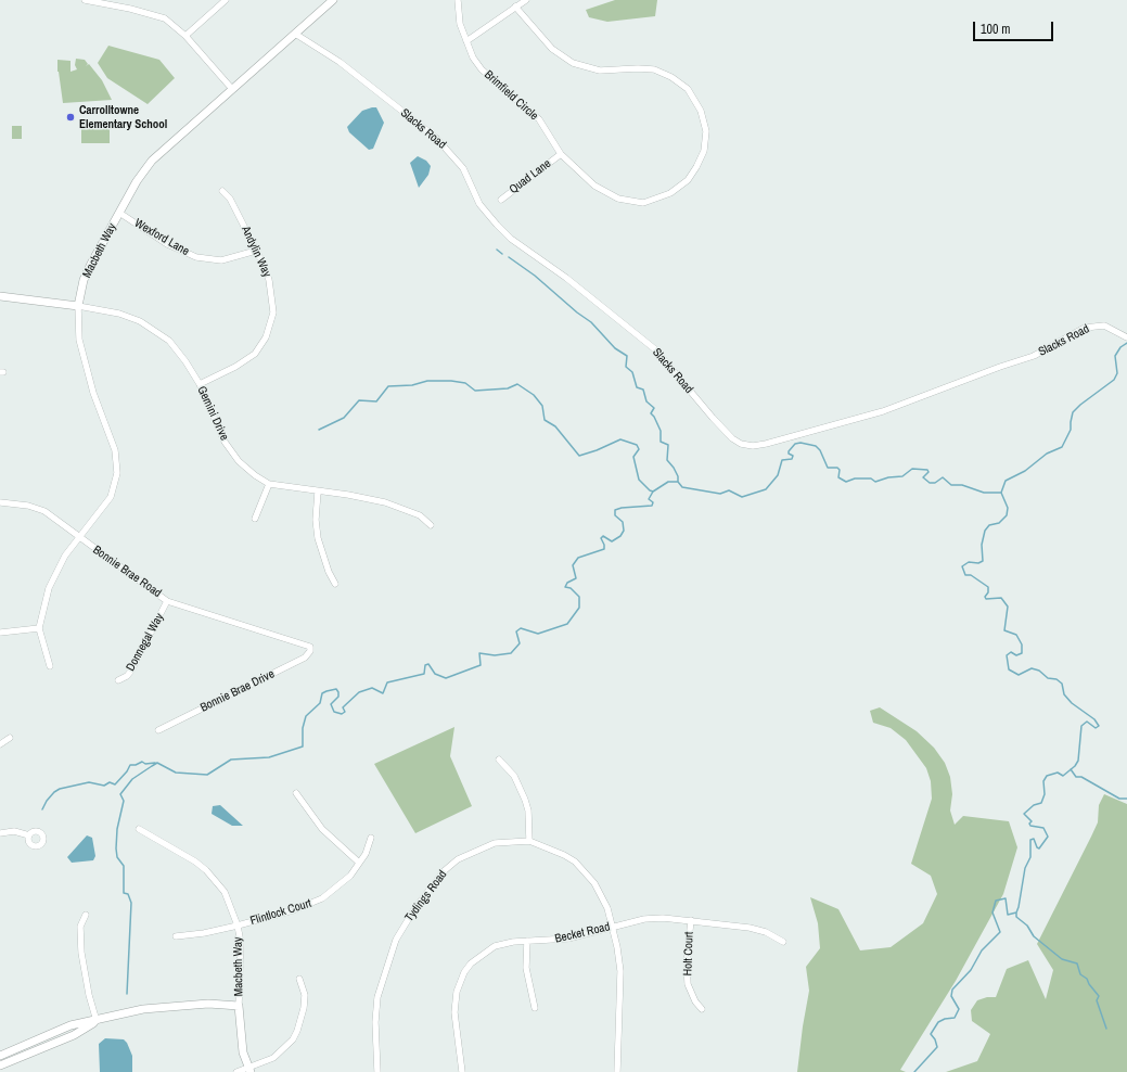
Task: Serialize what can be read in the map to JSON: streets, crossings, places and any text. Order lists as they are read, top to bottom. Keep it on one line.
{"streets":{"street":["Brimfield Circle","Slacks Road","Quad Lane","Wexford Lane","Macbeth Way","Andylin Way","Gemini Drive","Bonnie Brae Road","Donnegal Way","Bonnie Brae Drive","Tydings Road","Flintlock Court","Becket Road","Holt Court"]},"crossings":[["Brimfield Circle","Quad Lane"],["Slacks Road","Macbeth Way"],["Wexford Lane","Macbeth Way"],["Wexford Lane","Andylin Way"],["Macbeth Way","Gemini Drive"],["Macbeth Way","Bonnie Brae Road"],["Macbeth Way","Flintlock Court"],["Andylin Way","Gemini Drive"],["Bonnie Brae Road","Donnegal Way"],["Bonnie Brae Road","Bonnie Brae Drive"],["Tydings Road","Becket Road"],["Becket Road","Holt Court"]],"places":["Carrolltowne Elementary School"],"scale_bar":"100 m"}
